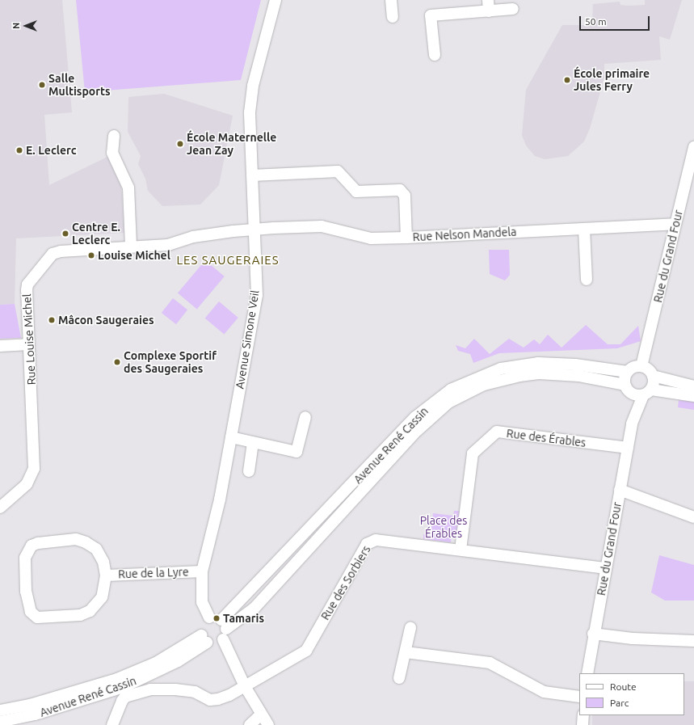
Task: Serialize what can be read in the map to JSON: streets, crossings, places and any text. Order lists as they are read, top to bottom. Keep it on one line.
{"streets":{"street":["Rue Nelson Mandela","Rue du Grand Four","Rue Louise Michel","Avenue Simone Veil","Rue des Érables","Avenue René Cassin","Rue de la Lyre","Rue des Sorbiers"]},"crossings":[["Rue Nelson Mandela","Rue du Grand Four"],["Rue Nelson Mandela","Rue Louise Michel"],["Rue Nelson Mandela","Avenue Simone Veil"],["Rue du Grand Four","Rue des Érables"],["Rue du Grand Four","Avenue René Cassin"],["Rue du Grand Four","Rue des Sorbiers"],["Rue Louise Michel","Avenue Simone Veil"],["Avenue Simone Veil","Rue de la Lyre"],["Rue des Érables","Rue des Sorbiers"]],"districts":["LES SAUGERAIES"],"parks":["Place des Érables"],"places":["École primaire Jules Ferry","Salle Multisports","École Maternelle Jean Zay","E. Leclerc","Centre E. Leclerc","Louise Michel","Mâcon Saugeraies","Complexe Sportif des Saugeraies","Tamaris"],"legend":["Route","Parc"],"scale_bar":"50 m","north":"left"}
